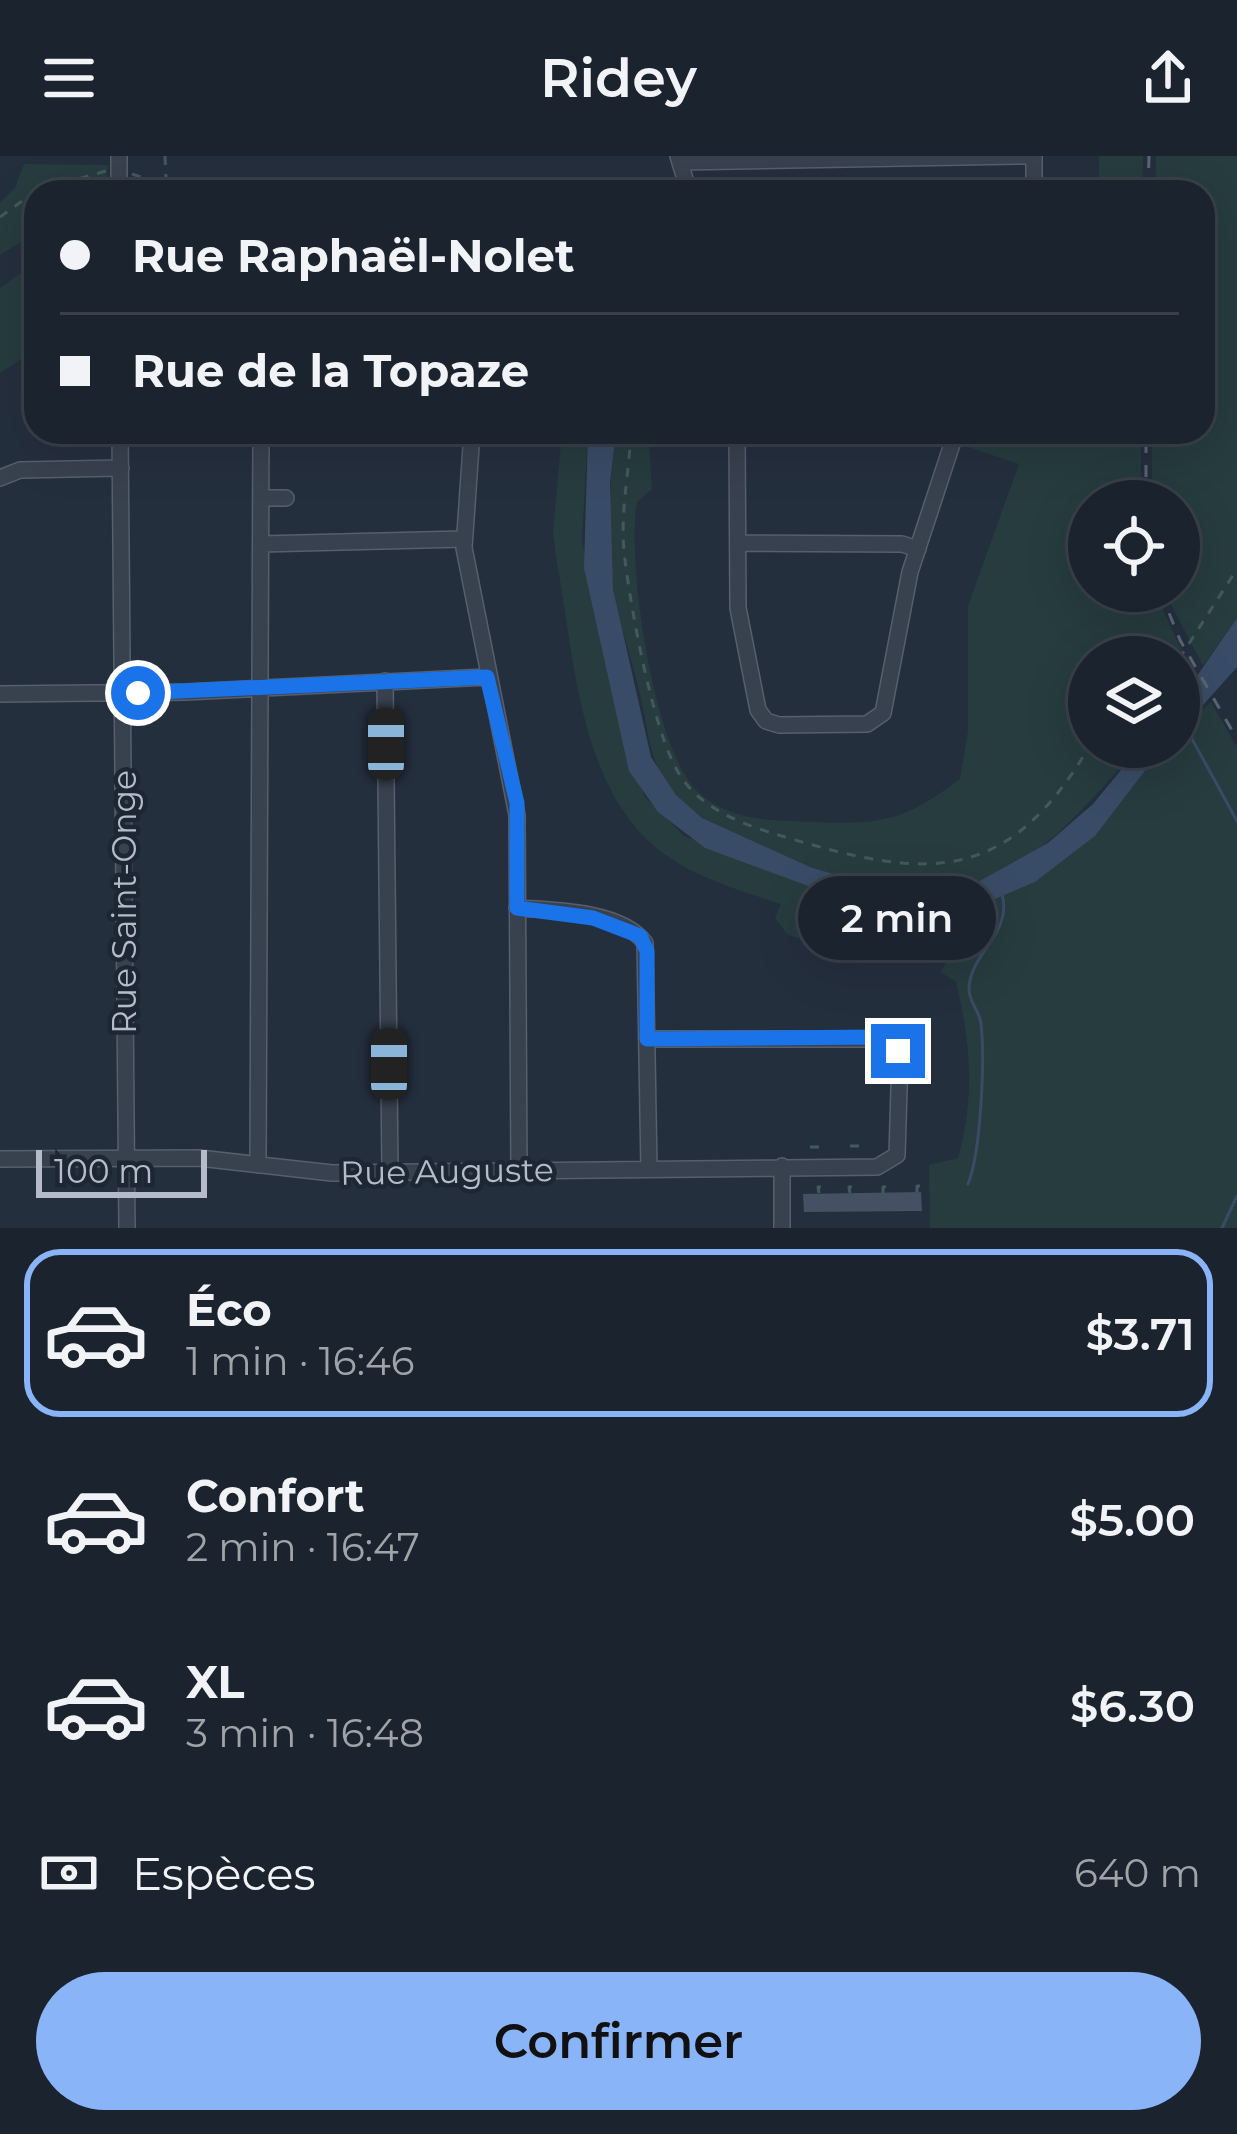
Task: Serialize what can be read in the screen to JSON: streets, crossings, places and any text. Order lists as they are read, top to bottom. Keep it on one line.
{"streets":{"street":["Rue Saint-Onge","Rue Auguste"]},"crossings":[["Rue Saint-Onge","Rue Auguste"]],"scale_bar":"100 m","page":{"header":"Ridey","banner":["Rue Raphaël-Nolet","Rue de la Topaze"],"bubble":"2 min","scale":"100 m","list":[{"name":"Éco","note":"1 min · 16:46","value":"$3.71"},{"name":"Confort","note":"2 min · 16:47","value":"$5.00"},{"name":"XL","note":"3 min · 16:48","value":"$6.30"}],"pay":["Espèces","640 m"],"buttons":"Confirmer"}}
